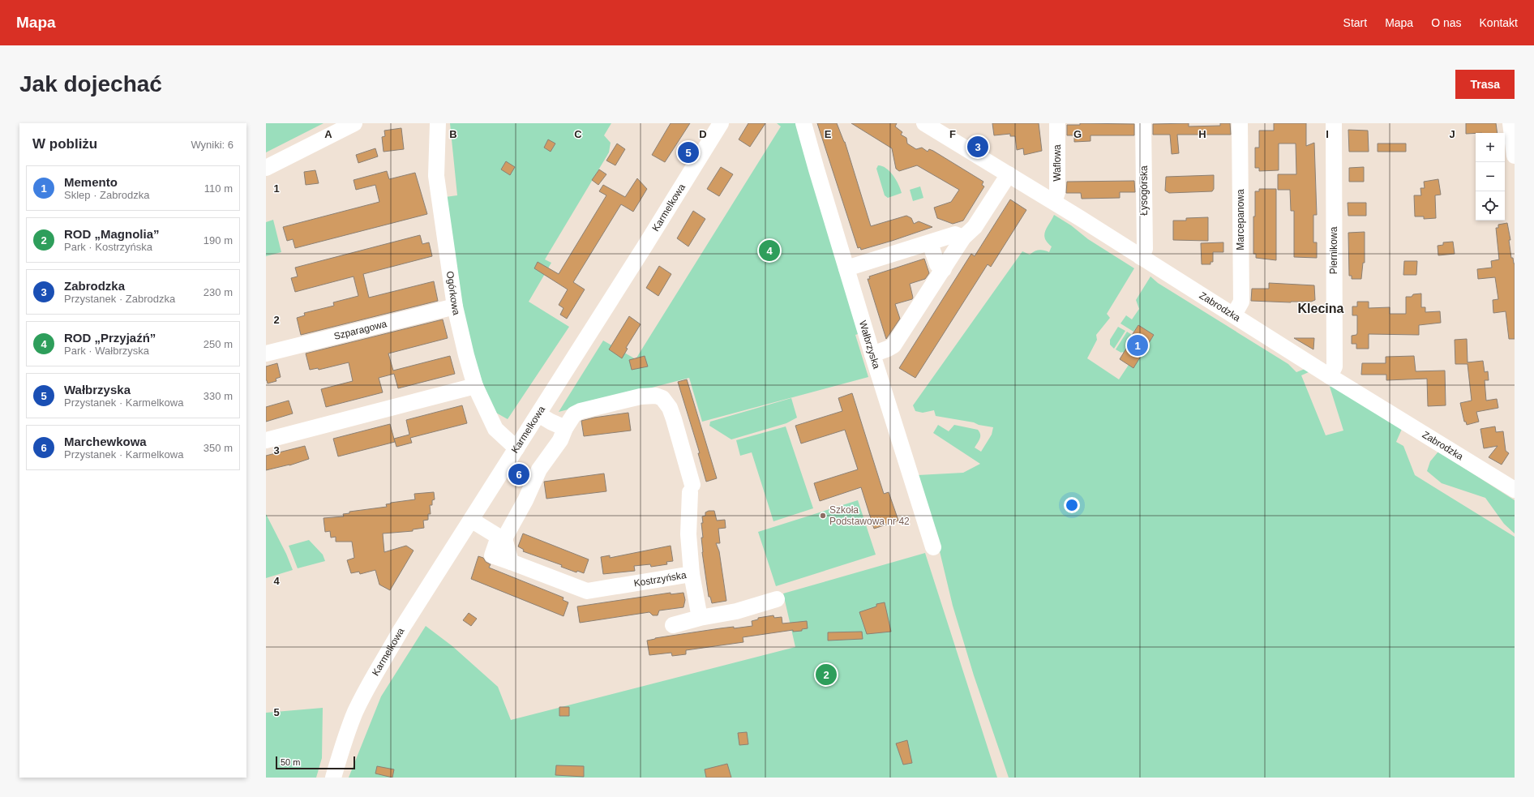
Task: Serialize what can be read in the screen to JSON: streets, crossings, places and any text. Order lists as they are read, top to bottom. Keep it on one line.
{"streets":{"street":["Waflowa","Łysogórska","Karmelkowa","Marcepanowa","Piernikowa","Ogórkowa","Zabrodzka","Szparagowa","Wałbrzyska","Kostrzyńska"]},"crossings":[["Waflowa","Zabrodzka"],["Łysogórska","Zabrodzka"],["Karmelkowa","Ogórkowa"],["Marcepanowa","Zabrodzka"],["Piernikowa","Zabrodzka"],["Ogórkowa","Szparagowa"]],"districts":["Klecina"],"places":["Szkoła Podstawowa nr 42"],"scale_bar":"50 m","page":{"header":"Mapa","nav":["Start","Mapa","O nas","Kontakt"],"buttons":"Trasa","title":"Jak dojechać","heading":["W pobliżu","Wyniki: 6"],"map_buttons":["+","−"],"pins":["3","5","4","1","6","2"],"list":[{"mark":"1","name":"Memento","note":"Sklep · Zabrodzka","value":"110 m"},{"mark":"2","name":"ROD „Magnolia”","note":"Park · Kostrzyńska","value":"190 m"},{"mark":"3","name":"Zabrodzka","note":"Przystanek · Zabrodzka","value":"230 m"},{"mark":"4","name":"ROD „Przyjaźń”","note":"Park · Wałbrzyska","value":"250 m"},{"mark":"5","name":"Wałbrzyska","note":"Przystanek · Karmelkowa","value":"330 m"},{"mark":"6","name":"Marchewkowa","note":"Przystanek · Karmelkowa","value":"350 m"}],"scale":"50 m"},"grid":{"columns":["A","B","C","D","E","F","G","H","I","J"],"rows":["1","2","3","4","5"]}}
